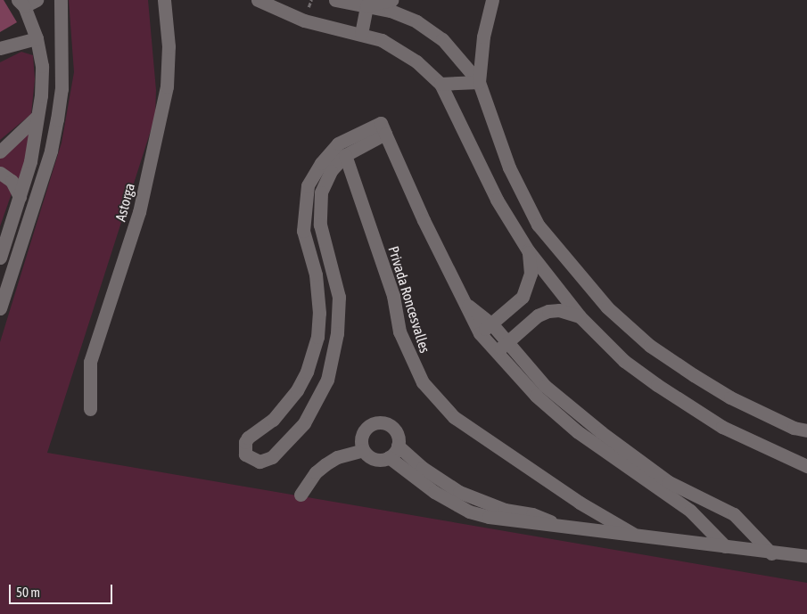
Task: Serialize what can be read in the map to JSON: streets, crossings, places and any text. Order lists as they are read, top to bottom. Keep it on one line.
{"streets":{"street":["Astorga","Privada Roncesvalles"]},"scale_bar":"50 m"}
